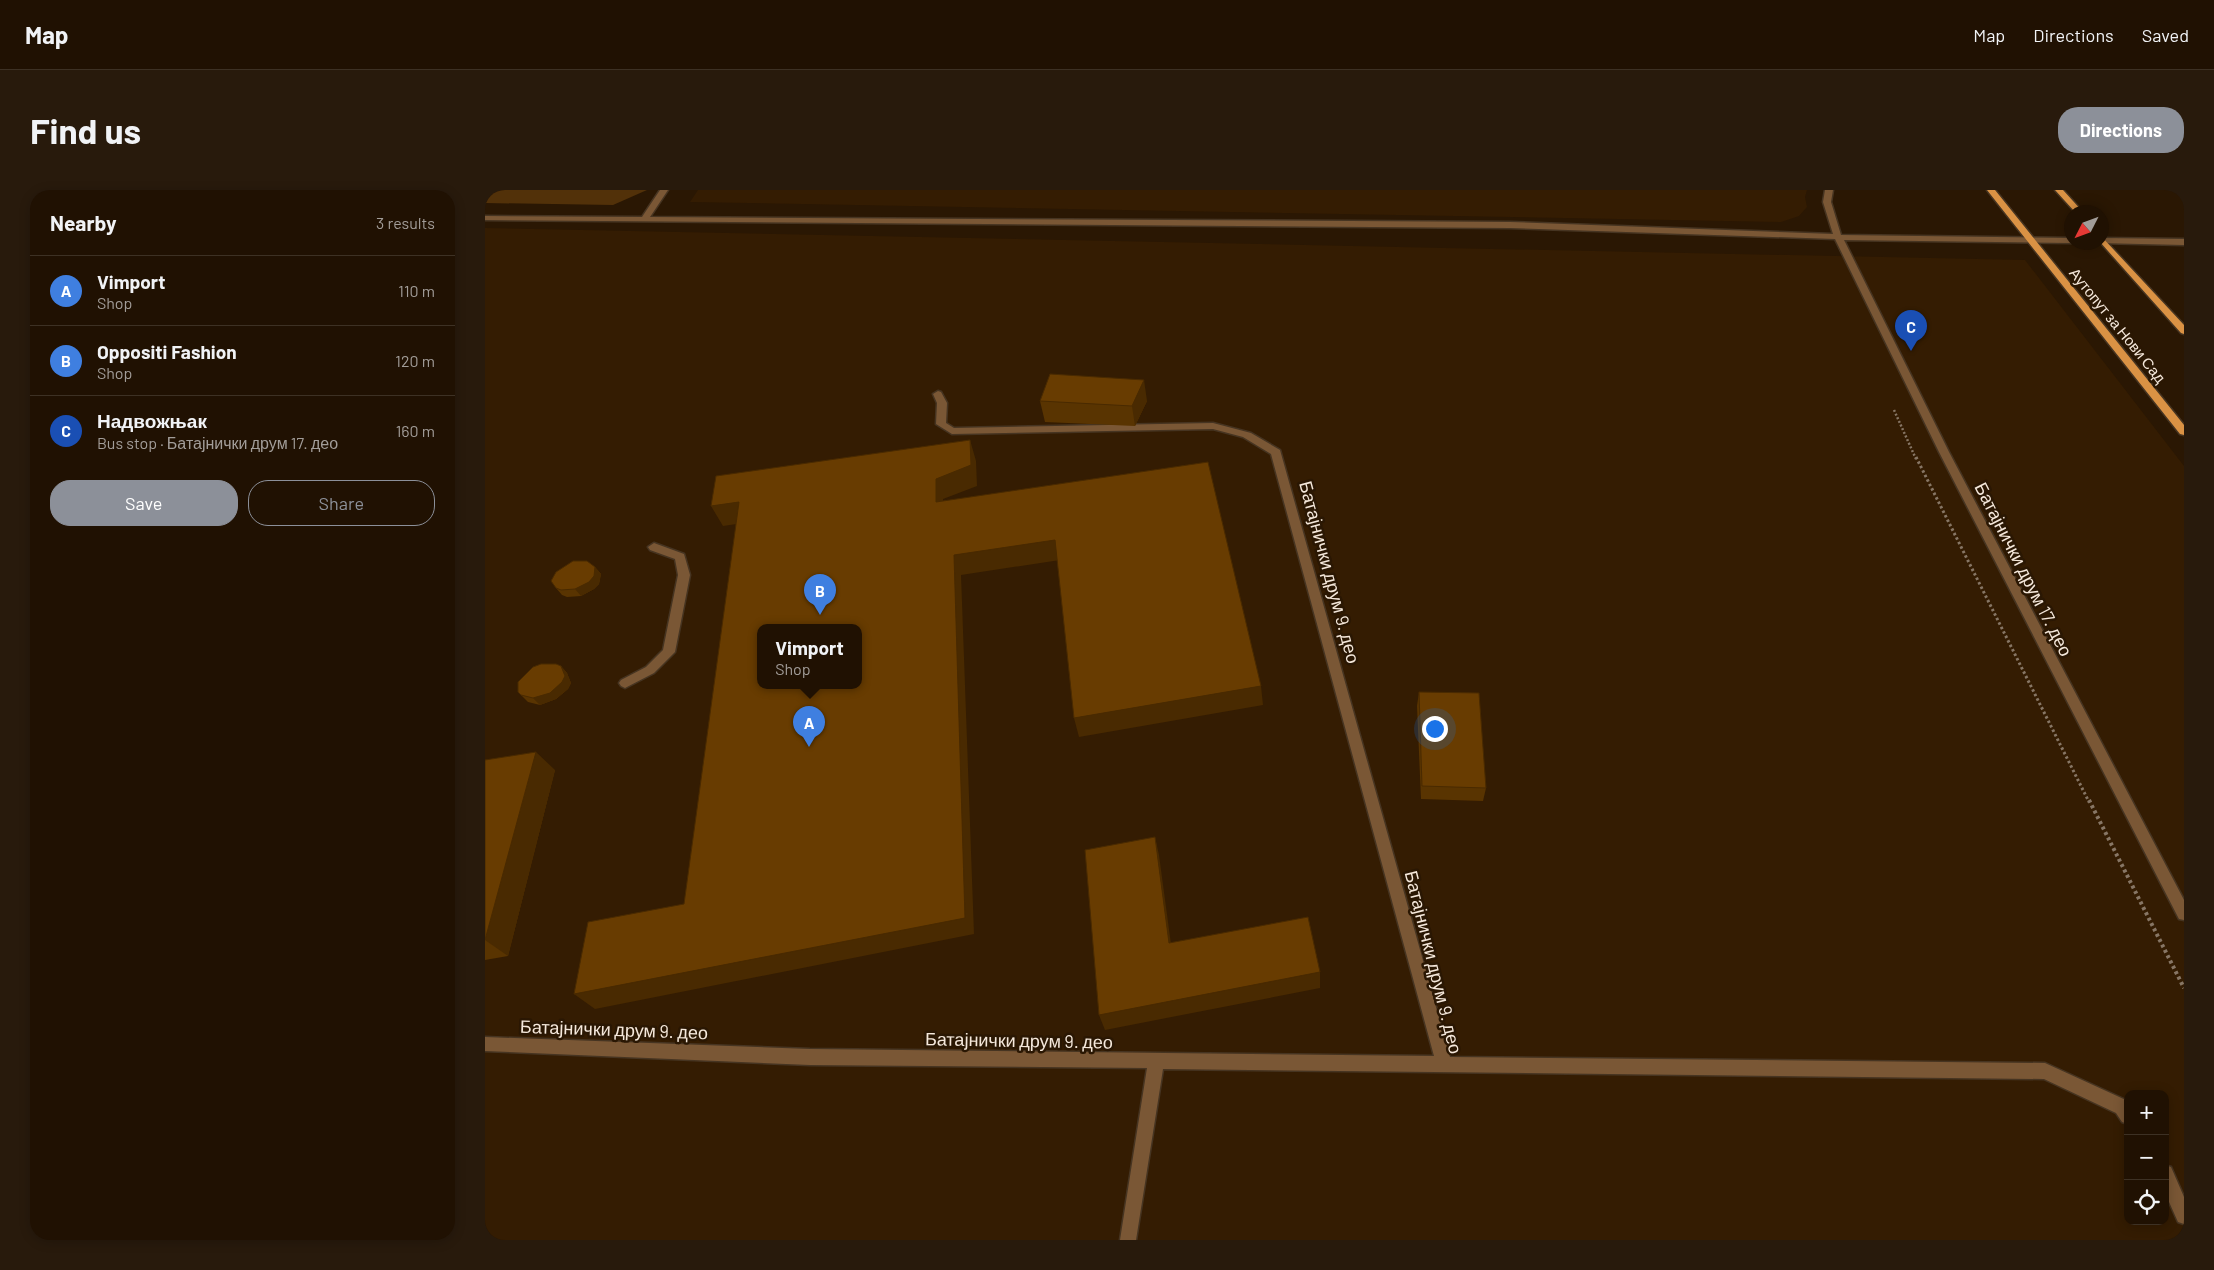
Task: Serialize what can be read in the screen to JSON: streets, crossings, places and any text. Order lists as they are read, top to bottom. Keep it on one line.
{"streets":{"main road":["Аутопут за Нови Сад"],"street":["Батајнички друм 17. део","Батајнички друм 9. део"]},"north":"bottom left","page":{"header":"Map","nav":["Map","Directions","Saved"],"buttons":["Directions",["Save","Share"]],"title":"Find us","heading":["Nearby","3 results"],"list":[{"mark":"A","name":"Vimport","note":"Shop","value":"110 m"},{"mark":"B","name":"Oppositi Fashion","note":"Shop","value":"120 m"},{"mark":"C","name":"Надвожњак","note":"Bus stop · Батајнички друм 17. део","value":"160 m"}],"pins":["C","B","A"],"popup":["Vimport","Shop"],"map_buttons":["+","−"]}}
